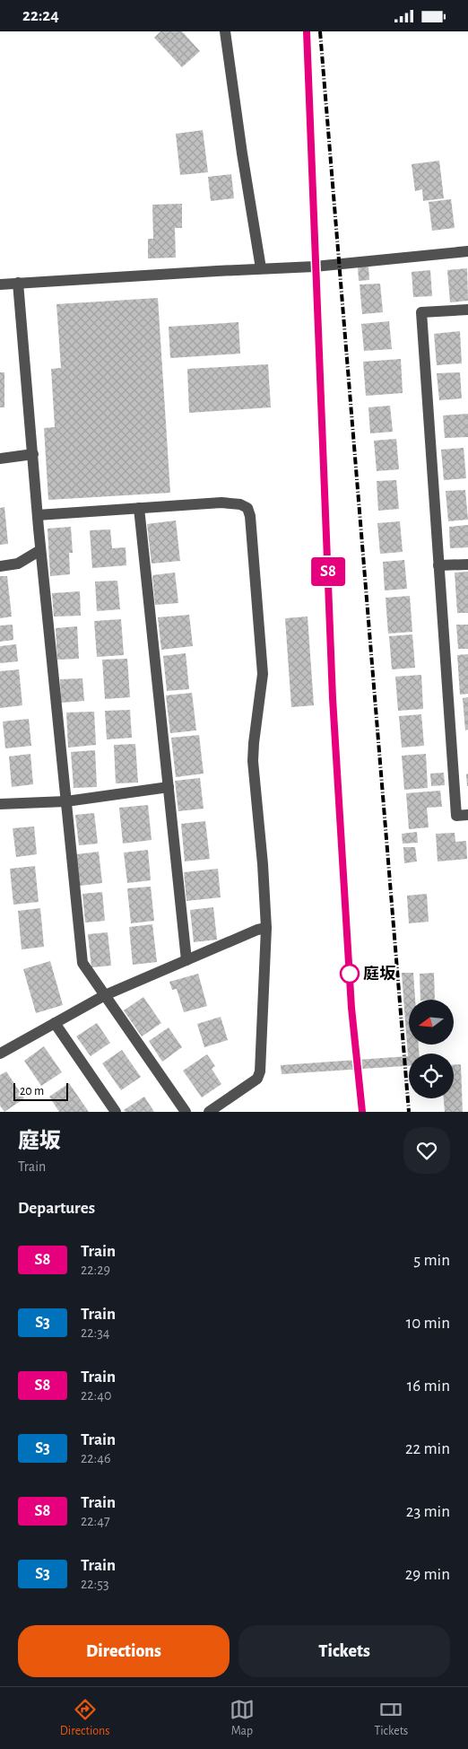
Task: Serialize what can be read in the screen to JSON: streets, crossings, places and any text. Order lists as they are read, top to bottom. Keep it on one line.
{"places":["庭坂"],"scale_bar":"20 m","north":"left","page":{"status":"22:24","on_map":"S8","scale":"20 m","heading":[["庭坂","Train"],"Departures"],"list":[{"mark":"S8","name":"Train","note":"22:29","value":"5 min"},{"mark":"S3","name":"Train","note":"22:34","value":"10 min"},{"mark":"S8","name":"Train","note":"22:40","value":"16 min"},{"mark":"S3","name":"Train","note":"22:46","value":"22 min"},{"mark":"S8","name":"Train","note":"22:47","value":"23 min"},{"mark":"S3","name":"Train","note":"22:53","value":"29 min"}],"buttons":["Directions","Tickets"],"tabs":["Directions","Map","Tickets"]}}
